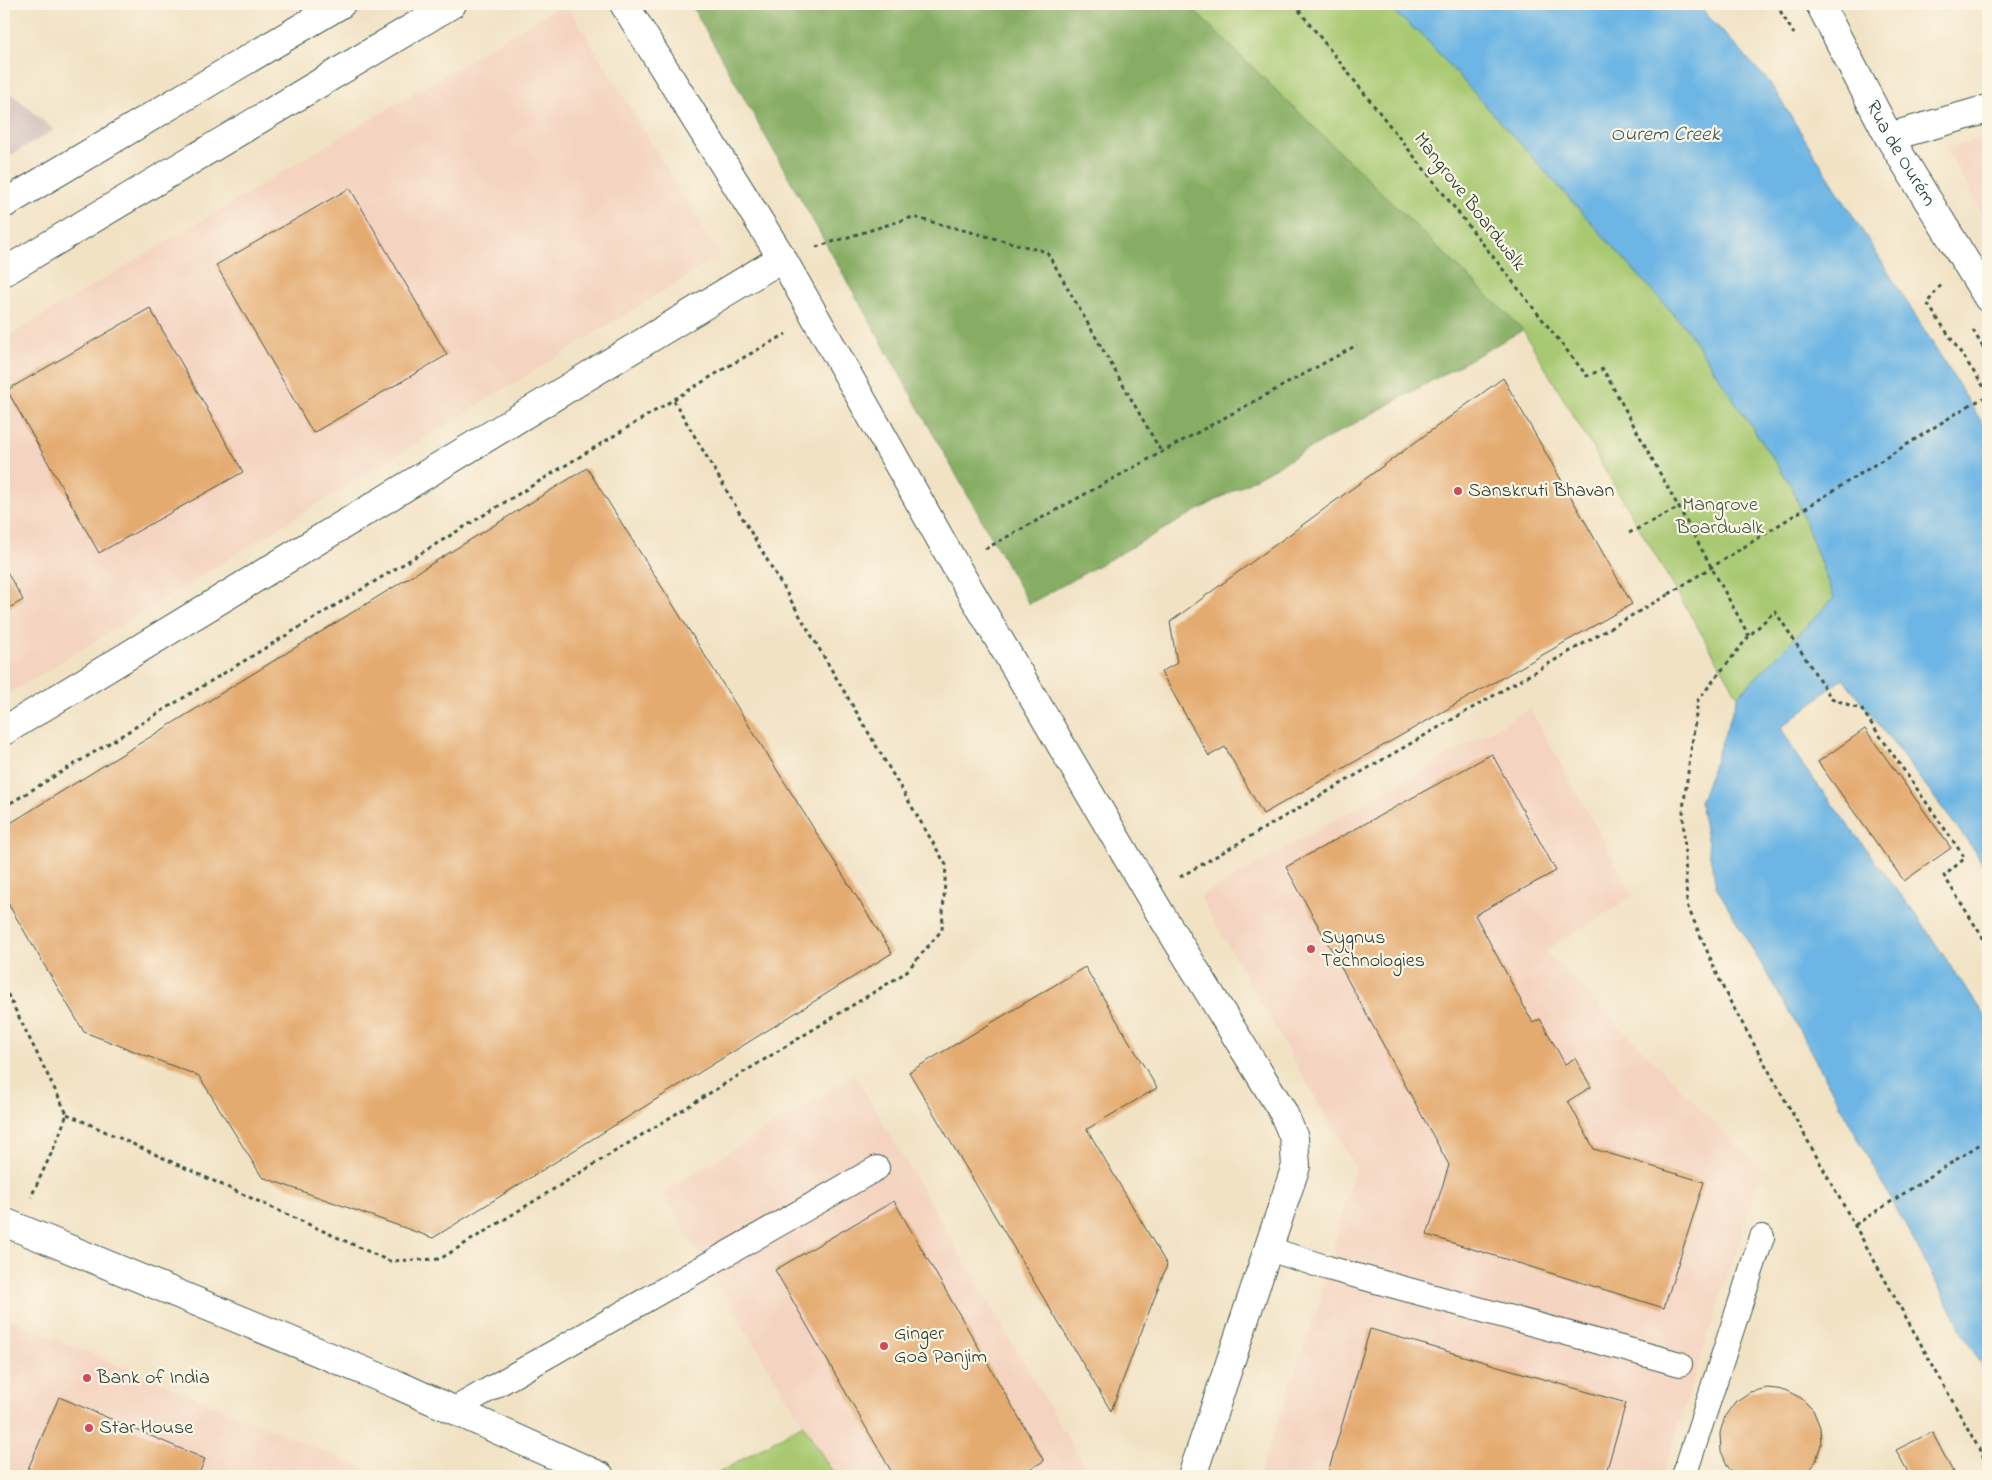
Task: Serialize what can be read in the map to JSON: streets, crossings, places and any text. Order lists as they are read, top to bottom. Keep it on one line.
{"streets":{"street":["Rua de Ourém"],"path":["Mangrove Boardwalk"]},"water":["Ourem Creek"],"parks":["Mangrove Boardwalk"],"places":["Sanskruti Bhavan","Sygnus Technologies","Ginger Goa Panjim","Bank of India","Star House"]}
